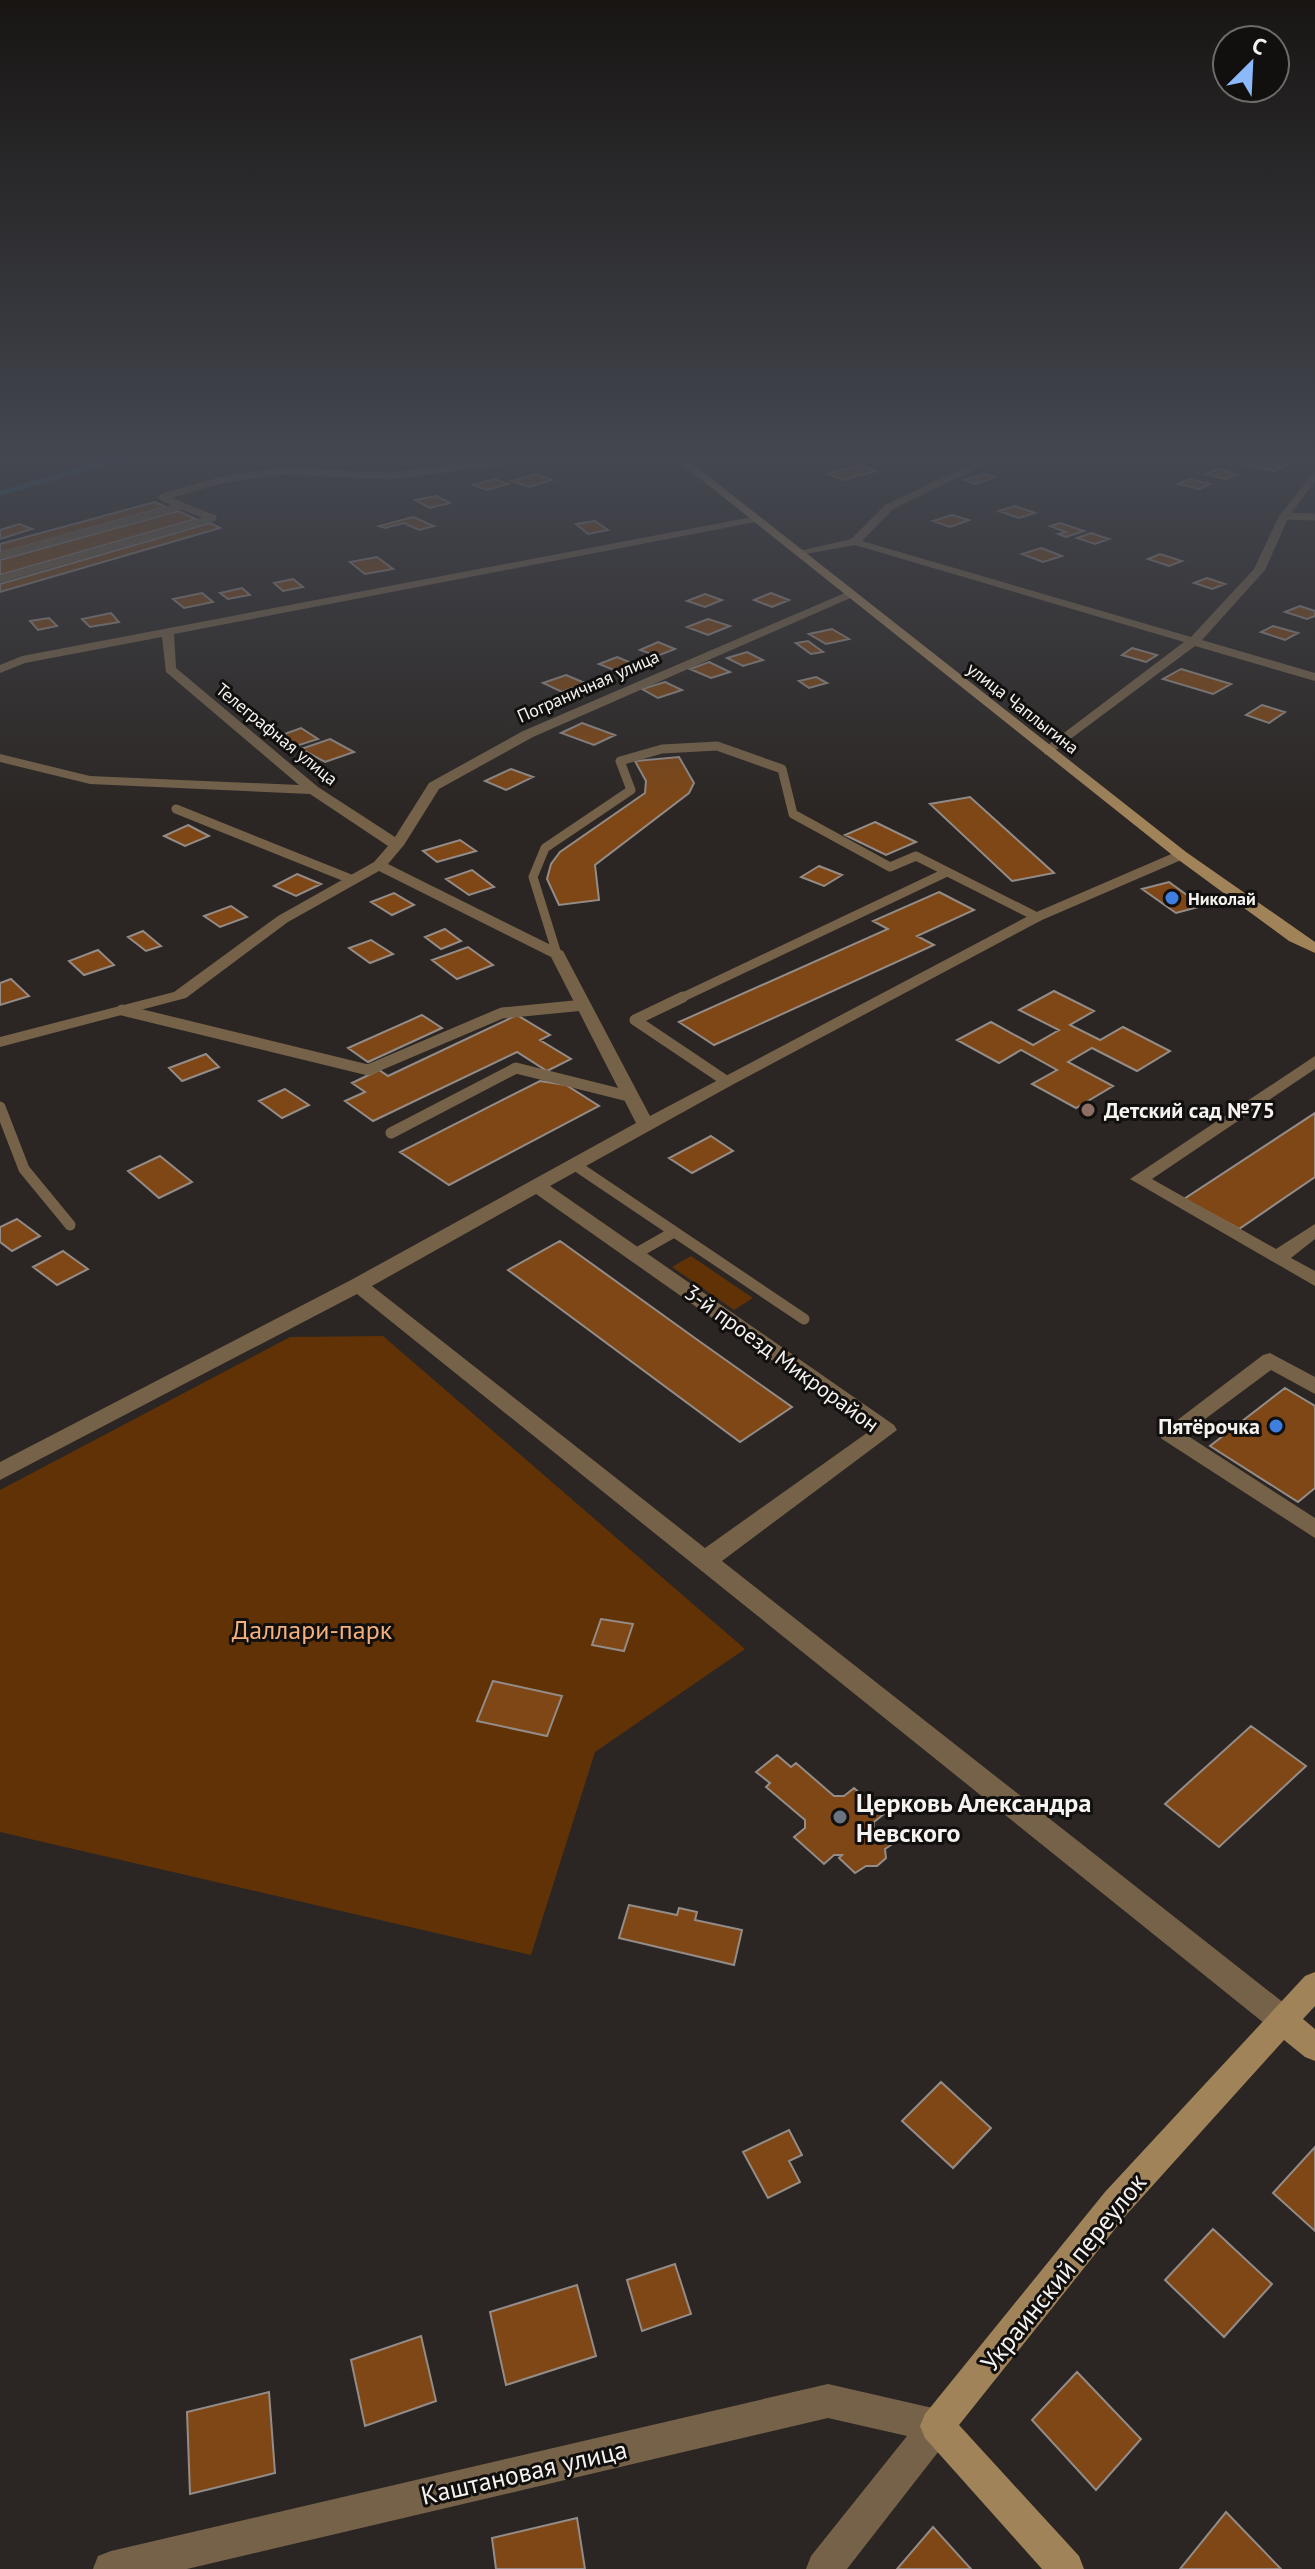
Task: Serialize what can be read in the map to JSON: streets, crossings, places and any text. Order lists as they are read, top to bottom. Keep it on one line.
{"streets":{"main road":["улица Чаплыгина","Украинский переулок"],"street":["Пограничная улица","Телеграфная улица","3-й проезд Микрорайон","Каштановая улица"]},"crossings":[["Пограничная улица","улица Чаплыгина"],["Пограничная улица","Телеграфная улица"],["Украинский переулок","Каштановая улица"]],"parks":["Даллари-парк"],"places":["Николай","Детский сад №75","Пятёрочка","Церковь Александра Невского"],"north":"top right"}
